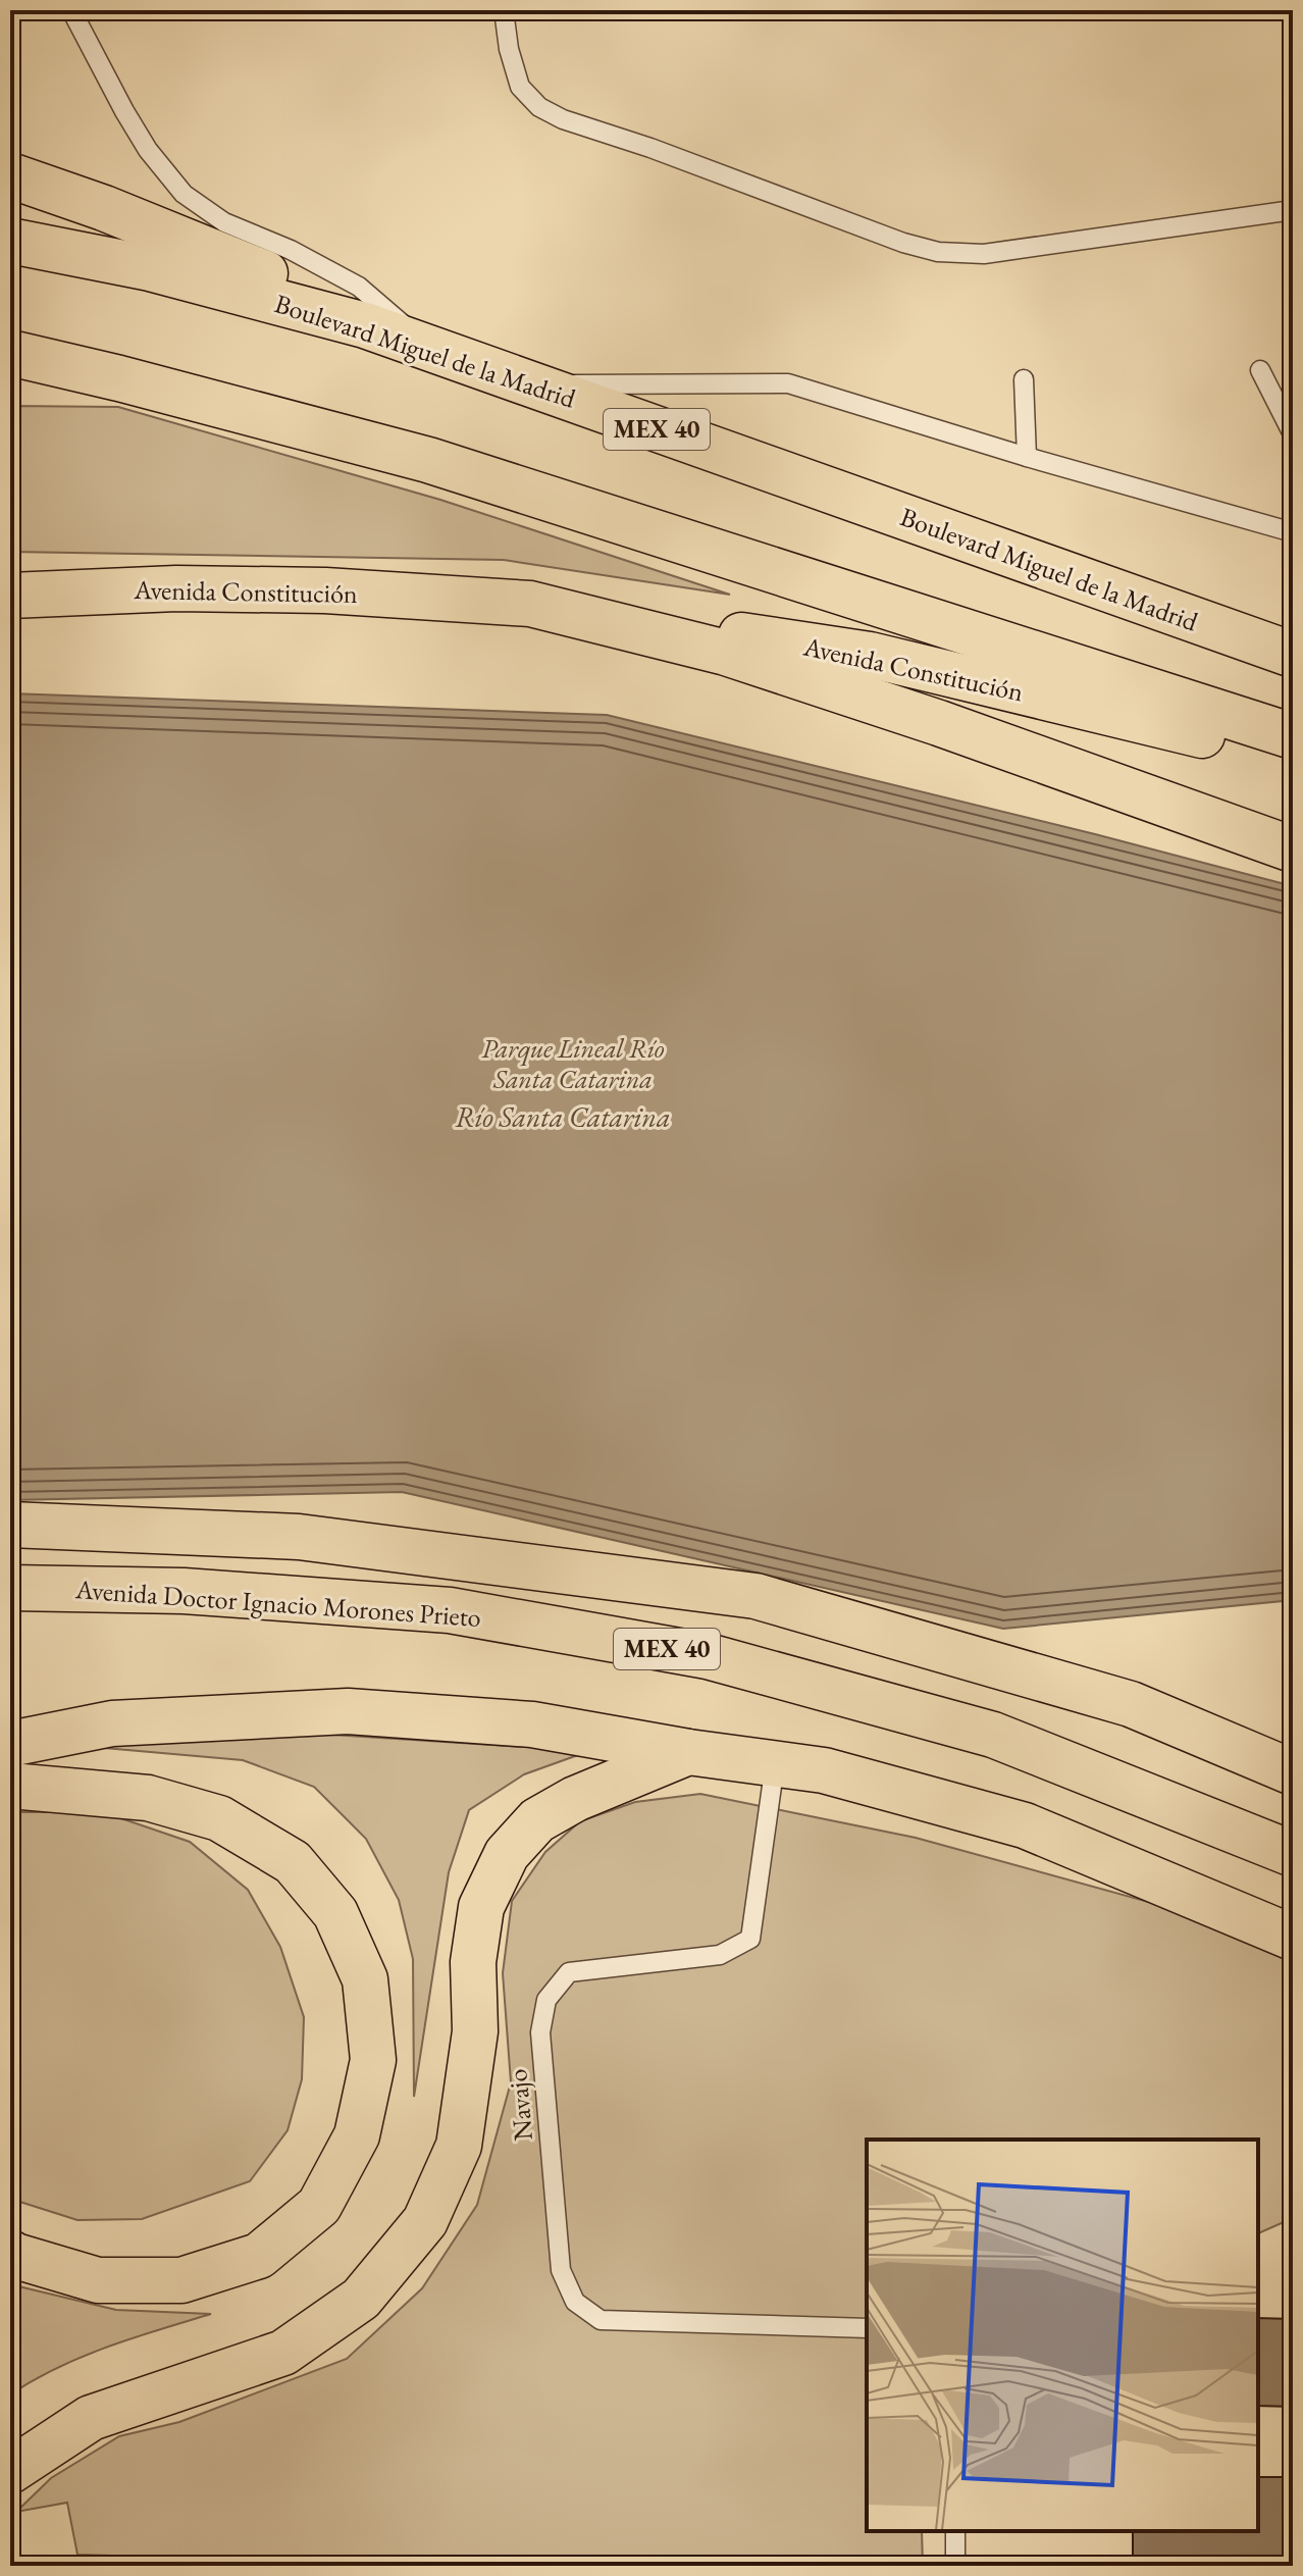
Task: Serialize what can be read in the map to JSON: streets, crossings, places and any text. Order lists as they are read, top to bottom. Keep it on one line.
{"streets":{"highway":["Boulevard Miguel de la Madrid","MEX 40","Avenida Constitución","Avenida Doctor Ignacio Morones Prieto"],"lane":["Navajo"]},"water":["Río Santa Catarina"],"parks":["Parque Lineal Río Santa Catarina"]}
